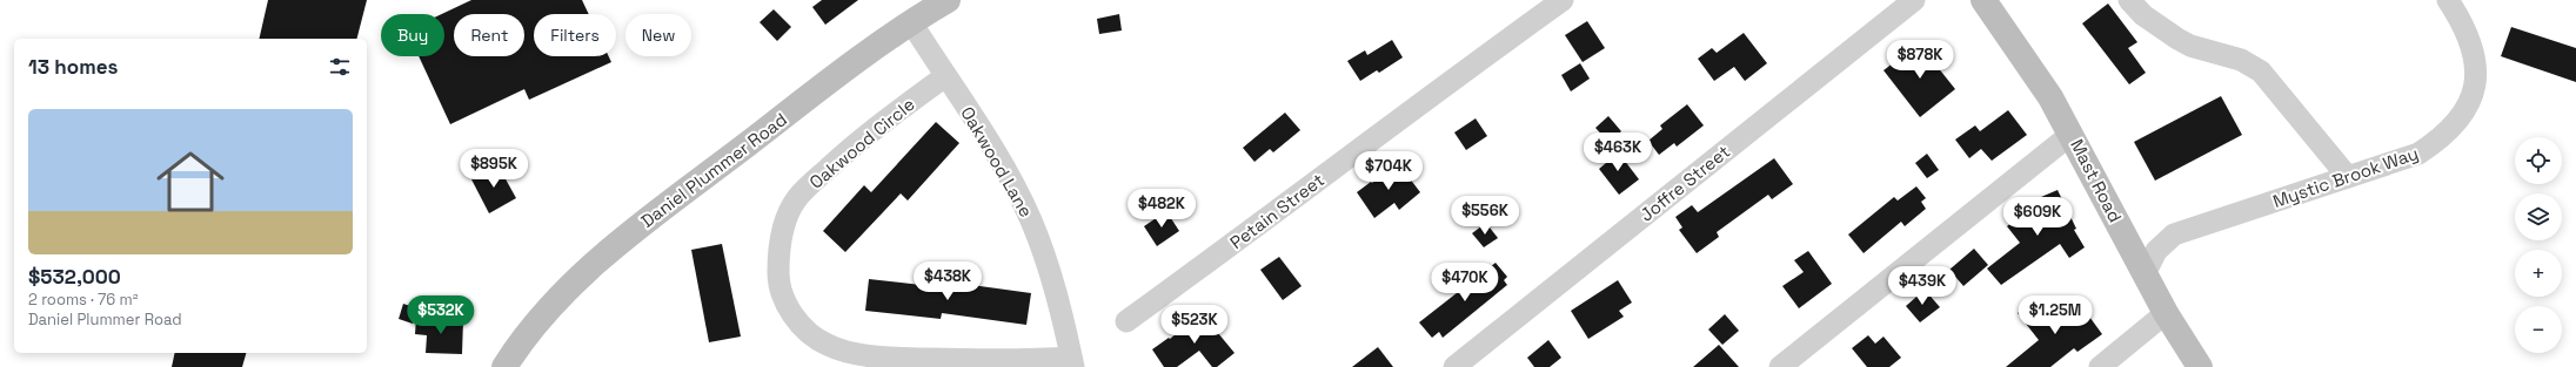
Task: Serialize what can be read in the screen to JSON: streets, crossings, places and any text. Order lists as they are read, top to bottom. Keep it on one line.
{"streets":{"street":["Oakwood Circle","Oakwood Lane","Daniel Plummer Road","Mystic Brook Way","Mast Road","Joffre Street","Petain Street"]},"crossings":[["Oakwood Circle","Oakwood Lane"],["Oakwood Lane","Daniel Plummer Road"],["Mystic Brook Way","Mast Road"]],"page":{"chip":["Buy","Rent","Filters","New"],"heading":"13 homes","price":["$878K","$463K","$895K","$704K","$482K","$556K","$609K","$438K","$470K","$439K","$532K","$1.25M","$523K"],"list":[{"name":"$532,000","note":"2 rooms · 76 m² · Daniel Plummer Road"}],"map_buttons":["+","−"]}}
